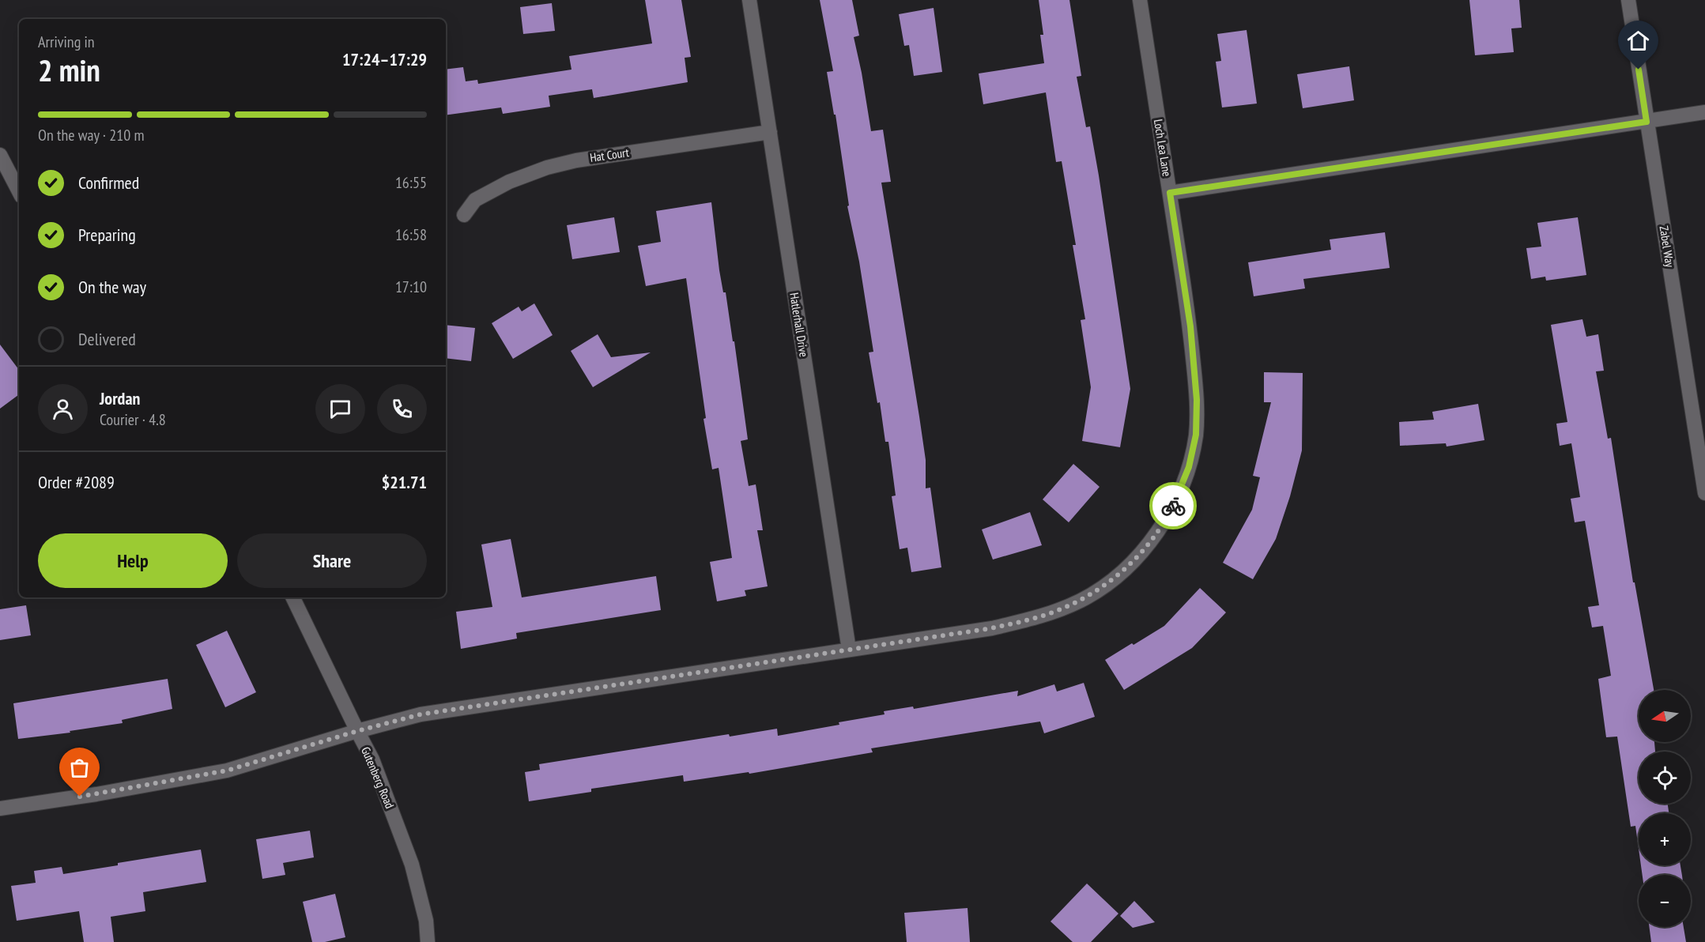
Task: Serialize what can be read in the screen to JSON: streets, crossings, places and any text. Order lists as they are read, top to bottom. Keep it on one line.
{"streets":{"street":["Loch Lea Lane","Hat Court","Zabel Way","Hatlerhall Drive","Gutenberg Road"]},"crossings":[["Loch Lea Lane","Hatlerhall Drive"],["Loch Lea Lane","Gutenberg Road"],["Hat Court","Hatlerhall Drive"]],"north":"left","page":{"heading":["2 min","Arriving in","17:24–17:29"],"panel":["Jordan","Courier · 4.8","Order #2089","$21.71"],"bar":"On the way · 210 m","list":[["Confirmed","16:55"],["Preparing","16:58"],["On the way","17:10"],"Delivered"],"buttons":["Help","Share"],"map_buttons":["+","−"]}}
